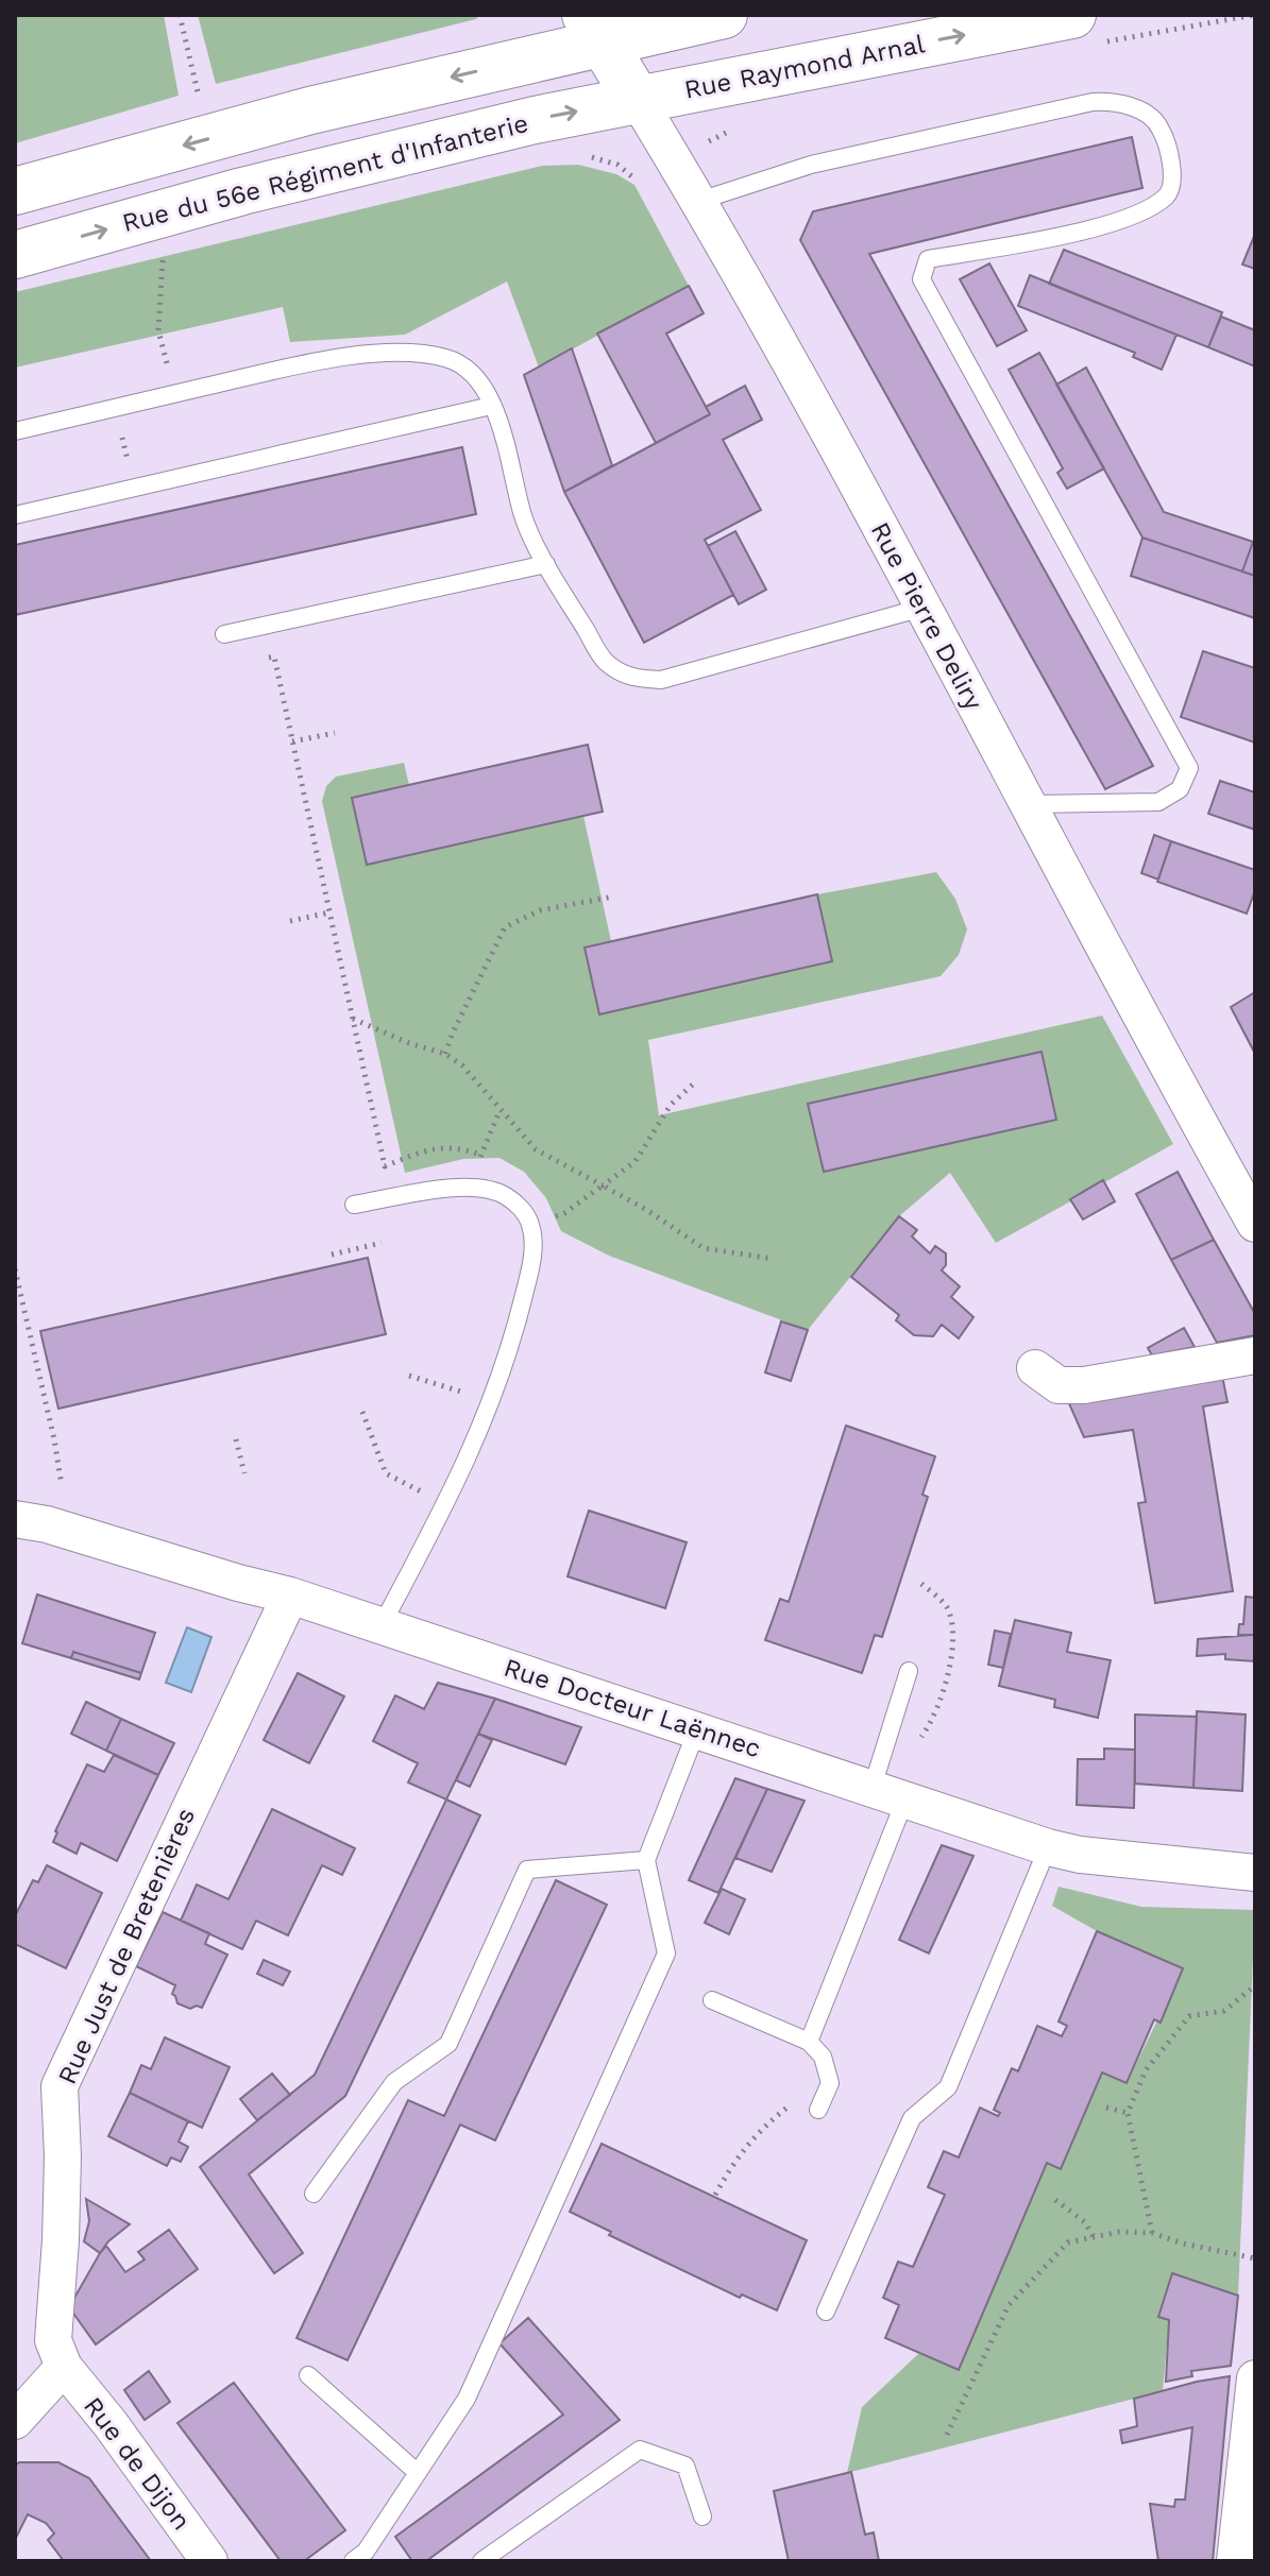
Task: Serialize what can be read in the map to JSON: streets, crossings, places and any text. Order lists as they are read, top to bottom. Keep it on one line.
{"streets":{"main road":["Rue Raymond Arnal","Rue du 56e Régiment d'Infanterie","Rue Pierre Deliry"],"street":["Rue Docteur Laënnec","Rue Just de Bretenières","Rue de Dijon"]},"crossings":[["Rue Raymond Arnal","Rue du 56e Régiment d'Infanterie"],["Rue Raymond Arnal","Rue Pierre Deliry"],["Rue du 56e Régiment d'Infanterie","Rue Pierre Deliry"],["Rue Docteur Laënnec","Rue Just de Bretenières"],["Rue Just de Bretenières","Rue de Dijon"]],"one_way":["Rue Raymond Arnal"]}
